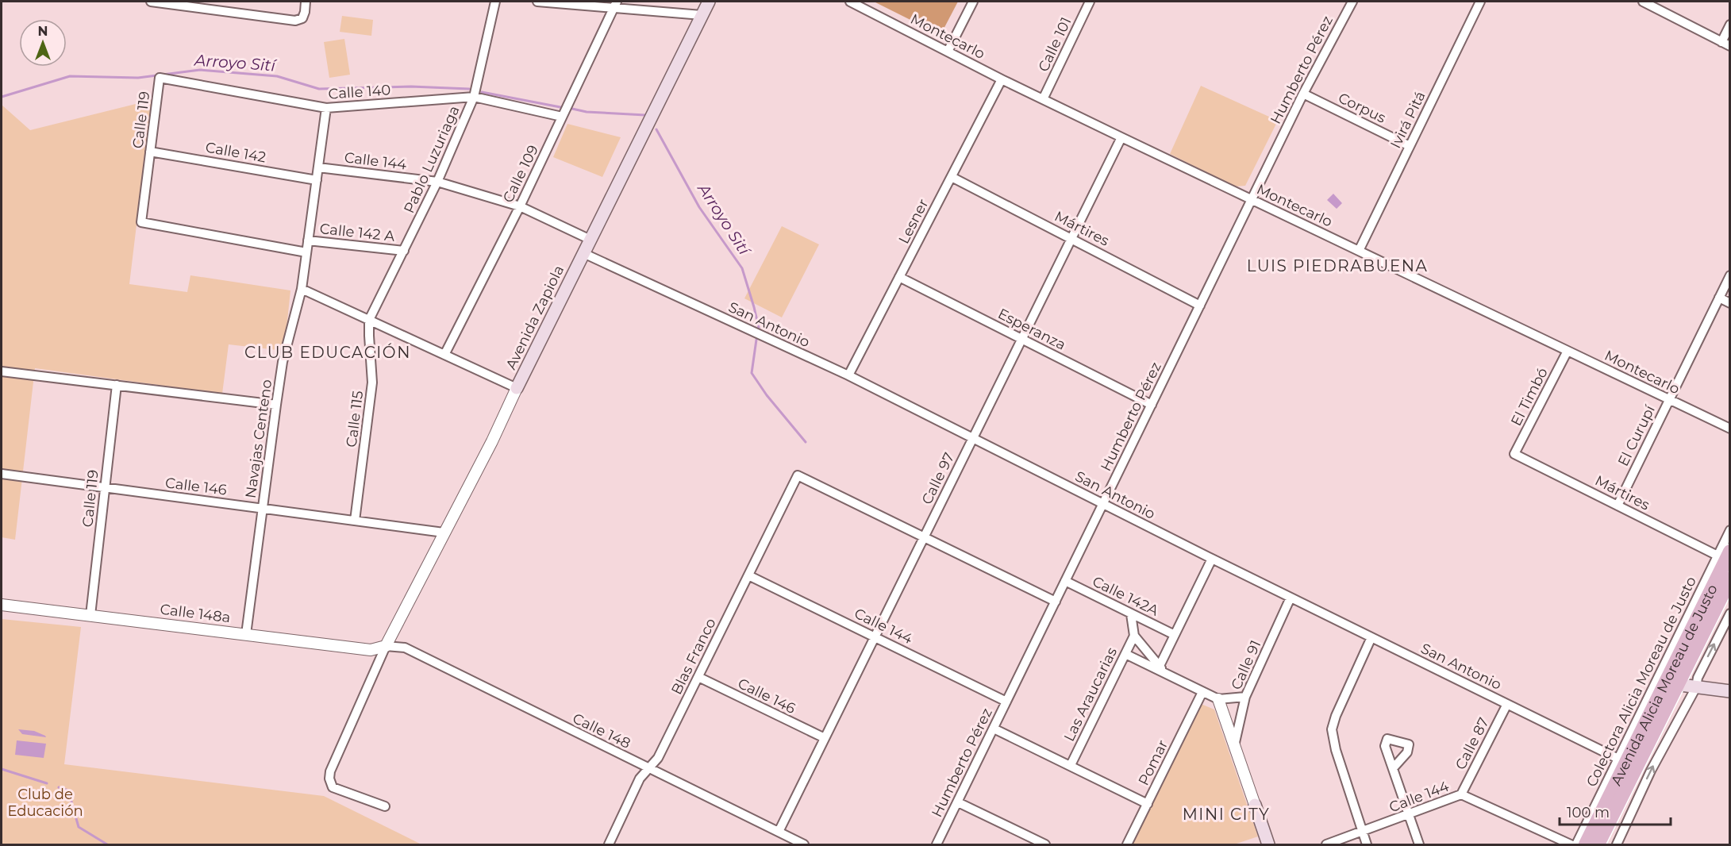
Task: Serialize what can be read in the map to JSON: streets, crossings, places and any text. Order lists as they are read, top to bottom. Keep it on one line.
{"streets":{"main road":["Avenida Zapiola","Avenida Alicia Moreau de Justo"],"street":["Montecarlo","Calle 101","Humberto Pérez","Calle 140","Corpus","Calle 119","Ivirá Pitá","Calle 142","Pablo Luzuriaga","Calle 144","Calle 109","Lesner","Mártires","Calle 142 A","San Antonio","Esperanza","El Timbó","Calle 115","El Curupí","Navajas Centeno","Calle 97","Calle 146","Calle 142A","Calle 148a","Blas Franco","Calle 91","Colectora Alicia Moreau de Justo","Las Araucarias","Calle 148","Calle 87","Pomar"]},"crossings":[["Montecarlo","Calle 101"],["Montecarlo","Humberto Pérez"],["Montecarlo","Ivirá Pitá"],["Montecarlo","Lesner"],["Montecarlo","El Timbó"],["Montecarlo","El Curupí"],["Montecarlo","Calle 97"],["Humberto Pérez","Corpus"],["Humberto Pérez","Calle 144"],["Humberto Pérez","Mártires"],["Humberto Pérez","San Antonio"],["Humberto Pérez","Esperanza"],["Humberto Pérez","Calle 142A"],["Calle 140","Calle 119"],["Calle 140","Pablo Luzuriaga"],["Calle 140","Calle 109"],["Calle 140","Navajas Centeno"],["Corpus","Ivirá Pitá"],["Calle 119","Calle 142"],["Calle 119","Navajas Centeno"],["Calle 119","Calle 146"],["Calle 119","Calle 148a"],["Calle 142","Navajas Centeno"],["Pablo Luzuriaga","Calle 144"],["Pablo Luzuriaga","Calle 142 A"],["Pablo Luzuriaga","Calle 115"],["Calle 144","Calle 109"],["Calle 144","Avenida Zapiola"],["Calle 144","Navajas Centeno"],["Calle 144","Calle 97"],["Calle 144","Blas Franco"],["Calle 144","Calle 87"],["Lesner","Mártires"],["Lesner","San Antonio"],["Lesner","Esperanza"],["Mártires","El Timbó"],["Mártires","El Curupí"],["Mártires","Calle 97"],["Mártires","Colectora Alicia Moreau de Justo"],["Mártires","Avenida Alicia Moreau de Justo"],["Calle 142 A","Navajas Centeno"],["Avenida Zapiola","San Antonio"],["Avenida Zapiola","Calle 146"],["Avenida Zapiola","Calle 148a"],["Avenida Zapiola","Calle 148"],["San Antonio","Calle 97"],["San Antonio","Calle 91"],["San Antonio","Colectora Alicia Moreau de Justo"],["San Antonio","Avenida Alicia Moreau de Justo"],["San Antonio","Calle 87"],["Esperanza","Calle 97"],["Calle 115","Calle 146"],["Navajas Centeno","Calle 146"],["Navajas Centeno","Calle 148a"],["Calle 97","Calle 146"],["Calle 97","Blas Franco"],["Calle 97","Calle 148"],["Calle 146","Blas Franco"],["Calle 148a","Calle 148"],["Blas Franco","Calle 148"],["Colectora Alicia Moreau de Justo","Avenida Alicia Moreau de Justo"]],"districts":["LUIS PIEDRABUENA","CLUB EDUCACIÓN","MINI CITY"],"water":["Arroyo Sití"],"parks":["Club de Educación"],"scale_bar":"100 m","north":"top"}
